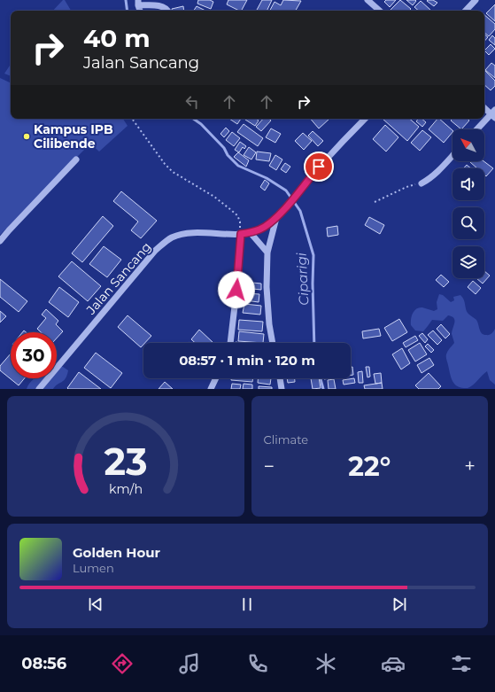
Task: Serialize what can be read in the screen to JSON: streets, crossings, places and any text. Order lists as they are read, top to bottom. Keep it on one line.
{"streets":{"street":["Jalan Sancang"]},"water":["Ciparigi"],"places":["Kampus IPB Cilibende"],"north":"top left","page":{"turn":["40 m","Jalan Sancang"],"limit":"30","trip":"08:57 · 1 min · 120 m","tile":"Climate","heat":["−","22°","+"],"song":["Golden Hour","Lumen"],"tabs":"08:56","gauge":["23","km/h"]}}
